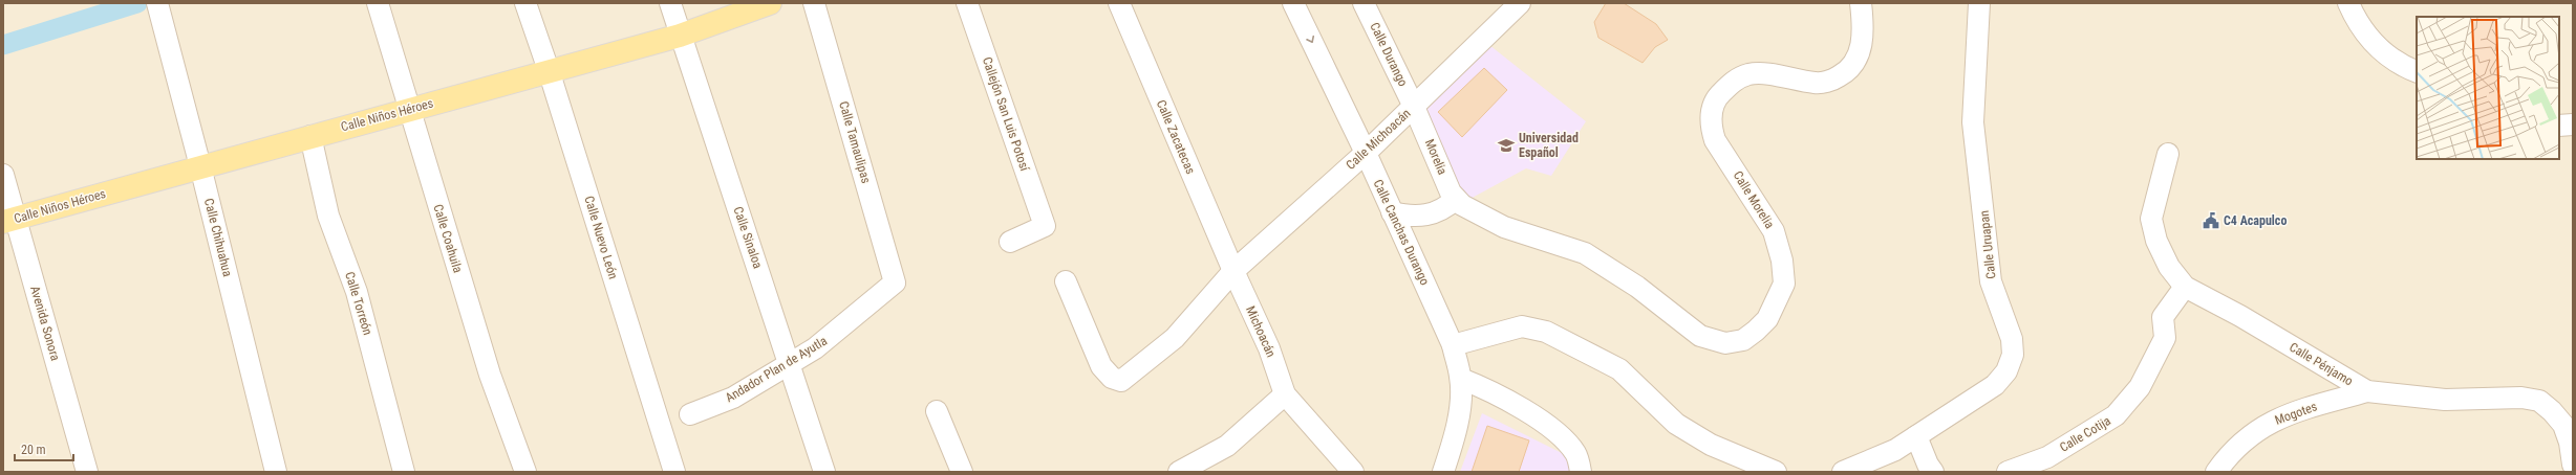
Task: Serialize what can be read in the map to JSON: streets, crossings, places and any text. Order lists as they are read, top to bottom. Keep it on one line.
{"streets":{"main road":["Calle Niños Héroes"],"street":["Calle Durango","Callejón San Luis Potosí","Calle Zacatecas","Calle Michoacán","Calle Tamaulipas","Morelia","Calle Morelia","Calle Canchas Durango","Calle Chihuahua","Calle Nuevo León","Calle Sinaloa","Calle Coahuila","Calle Uruapan","Calle Torreón","Avenida Sonora","Michoacán","Calle Pénjamo","Andador Plan de Ayutla","Mogotes","Calle Cotija"]},"crossings":[["Calle Durango","Calle Michoacán"],["Calle Durango","Morelia"],["Calle Niños Héroes","Calle Chihuahua"],["Calle Niños Héroes","Calle Nuevo León"],["Calle Niños Héroes","Calle Sinaloa"],["Calle Niños Héroes","Calle Coahuila"],["Calle Niños Héroes","Calle Torreón"],["Calle Niños Héroes","Avenida Sonora"],["Calle Zacatecas","Calle Michoacán"],["Calle Zacatecas","Michoacán"],["Calle Michoacán","Morelia"],["Calle Michoacán","Calle Canchas Durango"],["Calle Michoacán","Michoacán"],["Calle Tamaulipas","Andador Plan de Ayutla"],["Morelia","Calle Morelia"],["Calle Sinaloa","Andador Plan de Ayutla"],["Calle Pénjamo","Mogotes"],["Calle Pénjamo","Calle Cotija"]],"places":{"school or university":["Universidad Español"],"public building":["C4 Acapulco"]},"scale_bar":"20 m"}
